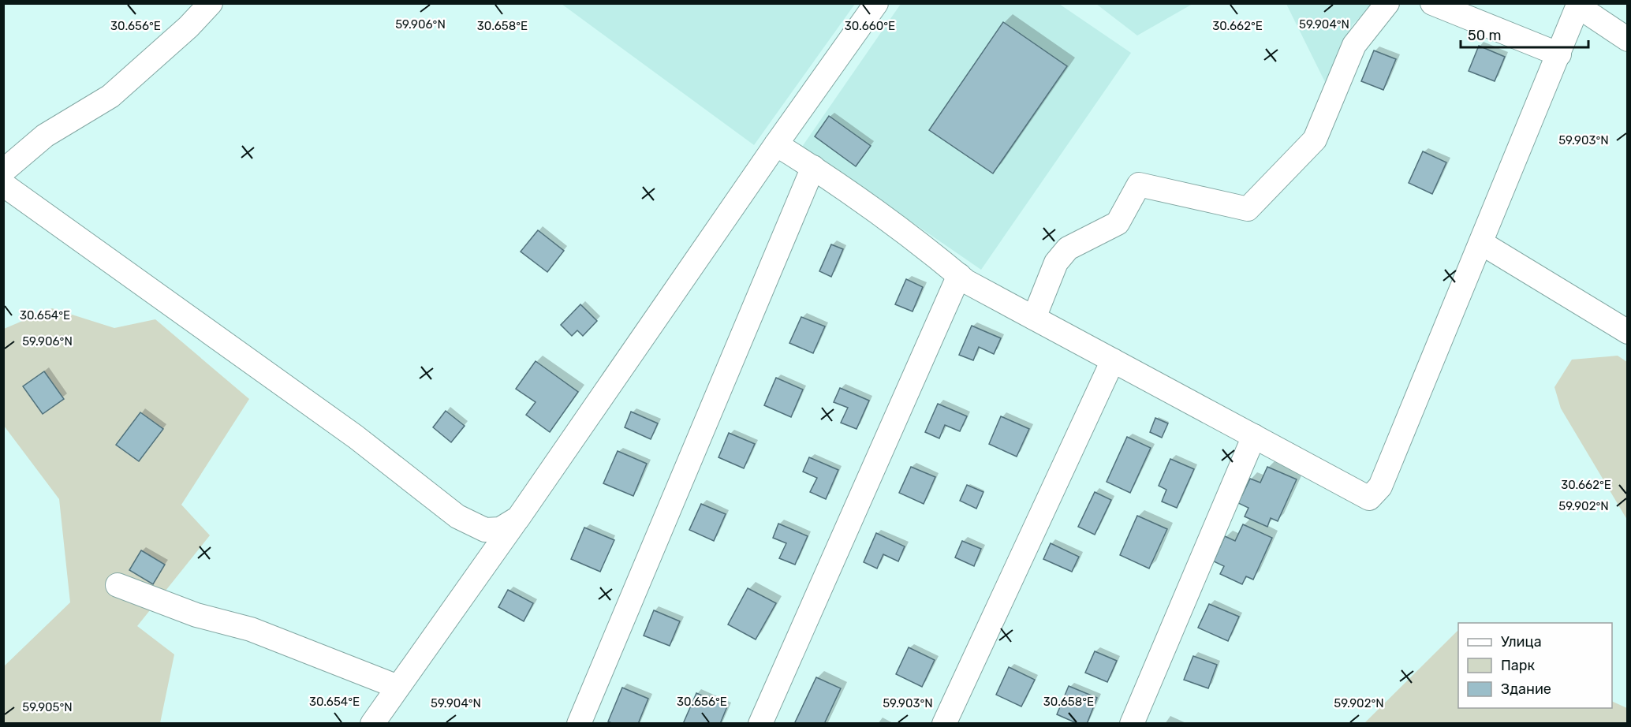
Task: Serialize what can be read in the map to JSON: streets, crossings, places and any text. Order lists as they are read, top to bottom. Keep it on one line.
{"legend":["Улица","Парк","Здание"],"scale_bar":"50 m","coordinates":["59.906°N","59.904°N","30.656°E","30.658°E","30.660°E","30.662°E","59.903°N","30.654°E","59.902°N","59.905°N"]}
